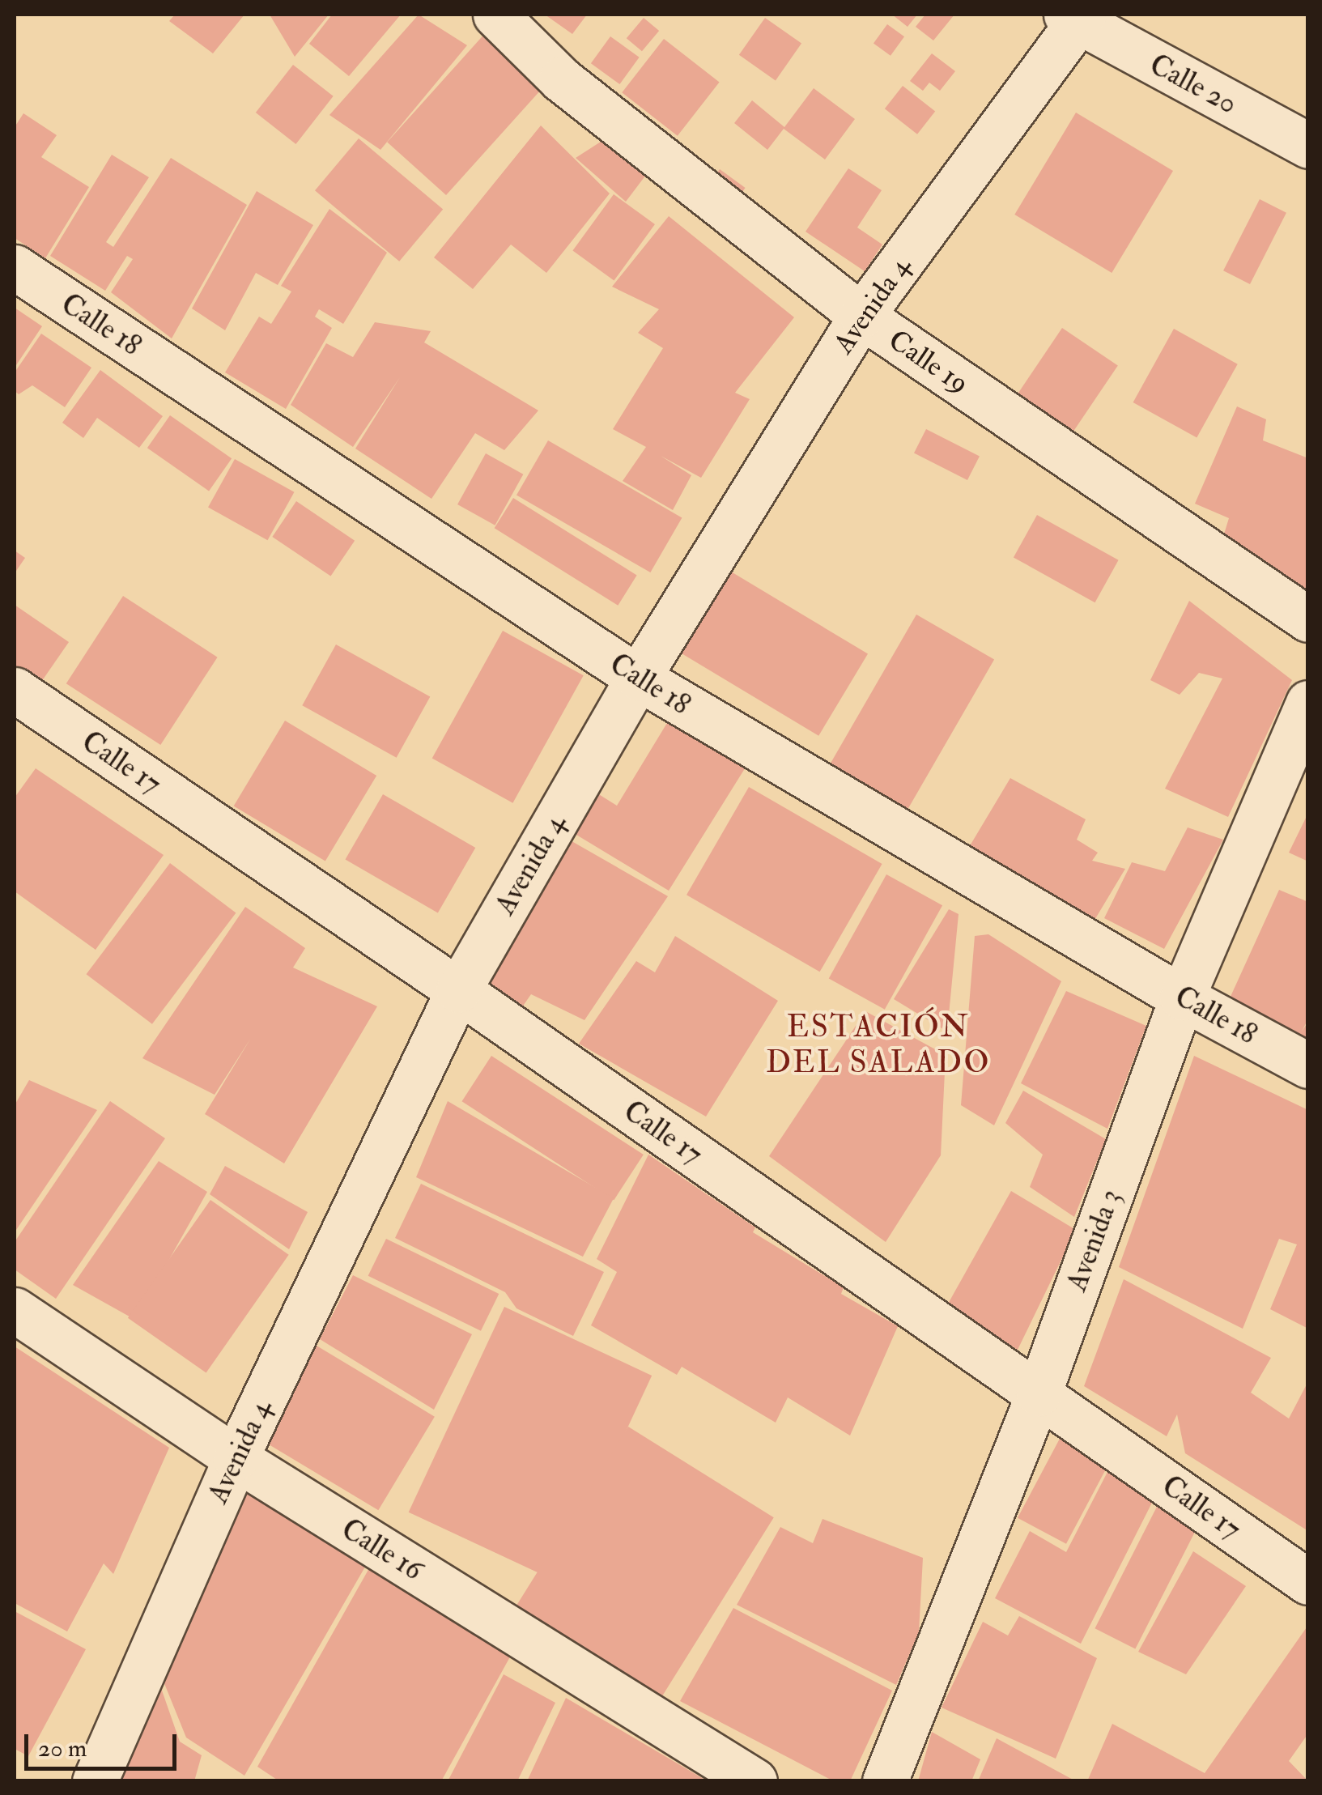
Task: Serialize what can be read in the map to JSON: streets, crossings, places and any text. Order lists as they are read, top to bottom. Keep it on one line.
{"streets":{"street":["Calle 20","Avenida 4","Calle 18","Calle 19","Calle 17","Avenida 3","Calle 16"]},"crossings":[["Calle 20","Avenida 4"],["Avenida 4","Calle 18"],["Avenida 4","Calle 19"],["Avenida 4","Calle 17"],["Avenida 4","Calle 16"],["Calle 18","Avenida 3"],["Calle 17","Avenida 3"]],"districts":["ESTACIÓN DEL SALADO"],"scale_bar":"20 m"}
